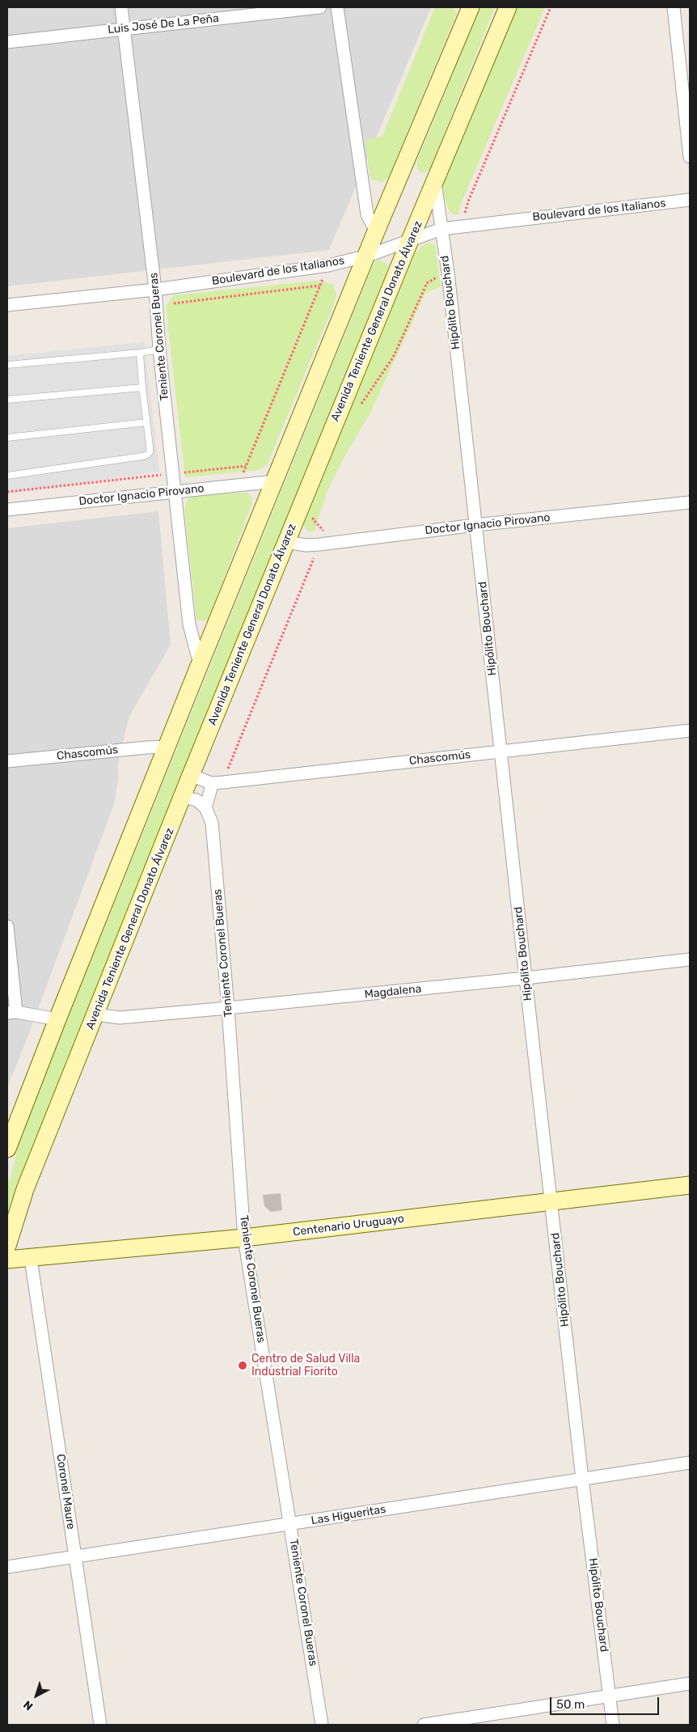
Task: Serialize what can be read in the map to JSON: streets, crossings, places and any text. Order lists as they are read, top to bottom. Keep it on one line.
{"streets":{"main road":["Avenida Teniente General Donato Álvarez","Centenario Uruguayo"],"street":["Luis José De La Peña","Boulevard de los Italianos","Hipólito Bouchard","Teniente Coronel Bueras","Doctor Ignacio Pirovano","Chascomús","Magdalena","Coronel Maure","Las Higueritas"]},"crossings":[["Luis José De La Peña","Teniente Coronel Bueras"],["Boulevard de los Italianos","Hipólito Bouchard"],["Boulevard de los Italianos","Avenida Teniente General Donato Álvarez"],["Boulevard de los Italianos","Teniente Coronel Bueras"],["Hipólito Bouchard","Avenida Teniente General Donato Álvarez"],["Hipólito Bouchard","Doctor Ignacio Pirovano"],["Hipólito Bouchard","Chascomús"],["Hipólito Bouchard","Magdalena"],["Hipólito Bouchard","Centenario Uruguayo"],["Hipólito Bouchard","Las Higueritas"],["Avenida Teniente General Donato Álvarez","Doctor Ignacio Pirovano"],["Avenida Teniente General Donato Álvarez","Chascomús"],["Avenida Teniente General Donato Álvarez","Magdalena"],["Teniente Coronel Bueras","Doctor Ignacio Pirovano"],["Teniente Coronel Bueras","Magdalena"],["Teniente Coronel Bueras","Centenario Uruguayo"],["Teniente Coronel Bueras","Las Higueritas"],["Centenario Uruguayo","Coronel Maure"],["Coronel Maure","Las Higueritas"]],"places":["Centro de Salud Villa Industrial Fiorito"],"scale_bar":"50 m","north":"bottom left"}
